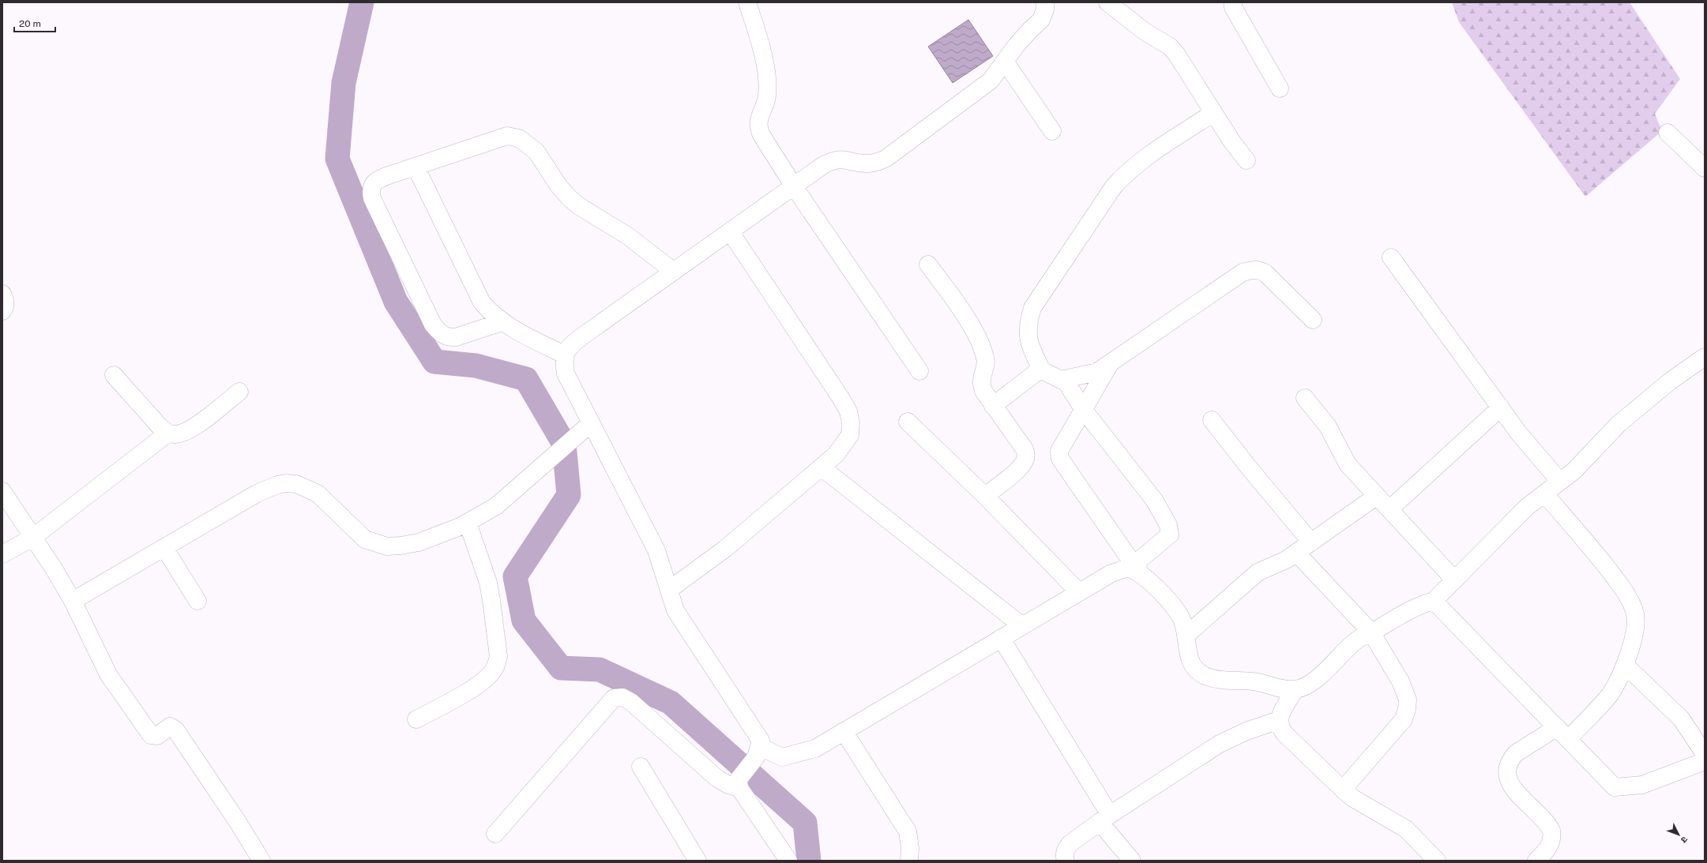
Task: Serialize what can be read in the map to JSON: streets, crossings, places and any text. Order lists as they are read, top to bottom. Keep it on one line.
{"scale_bar":"20 m","north":"bottom right"}
